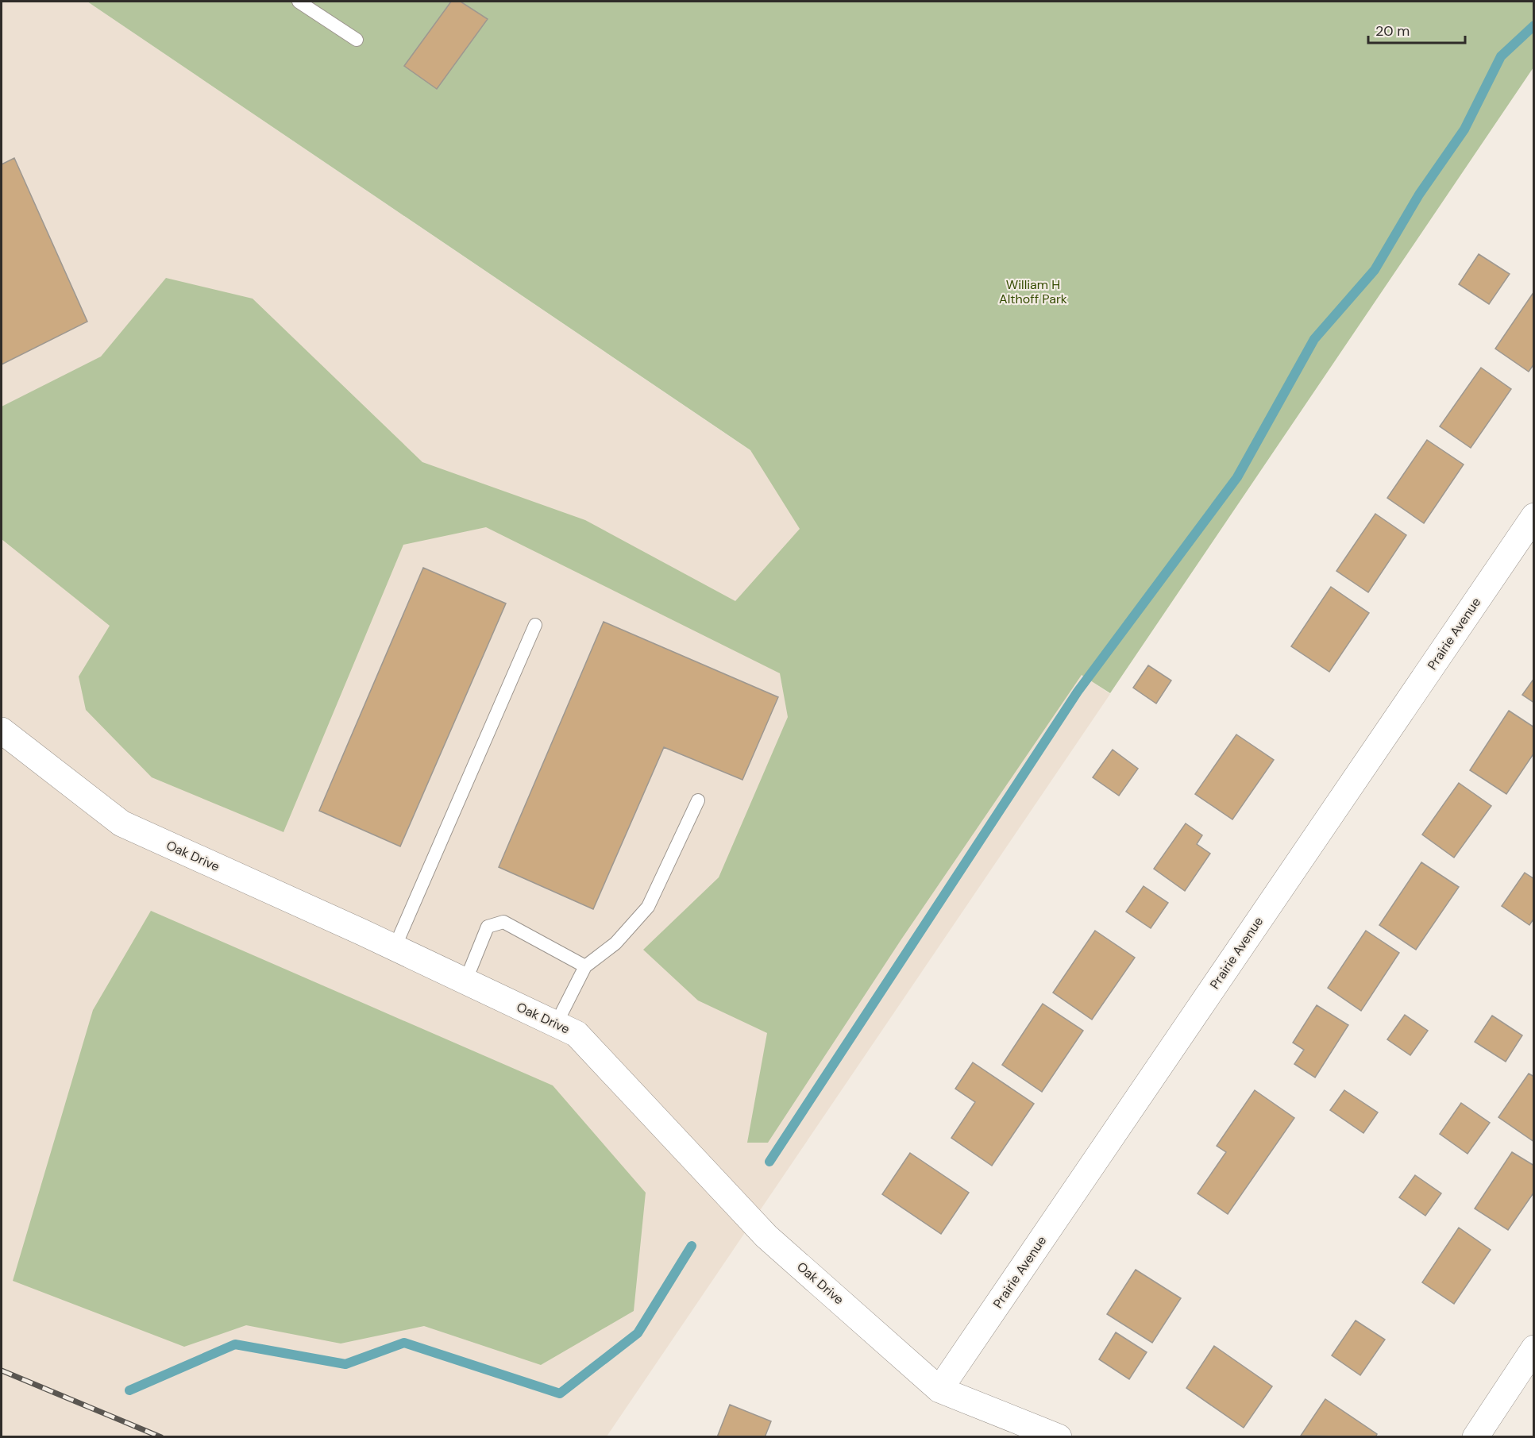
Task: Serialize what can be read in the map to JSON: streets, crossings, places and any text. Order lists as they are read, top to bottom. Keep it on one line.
{"streets":{"street":["Prairie Avenue","Oak Drive"]},"crossings":[["Prairie Avenue","Oak Drive"]],"parks":["William H Althoff Park"],"scale_bar":"20 m"}
